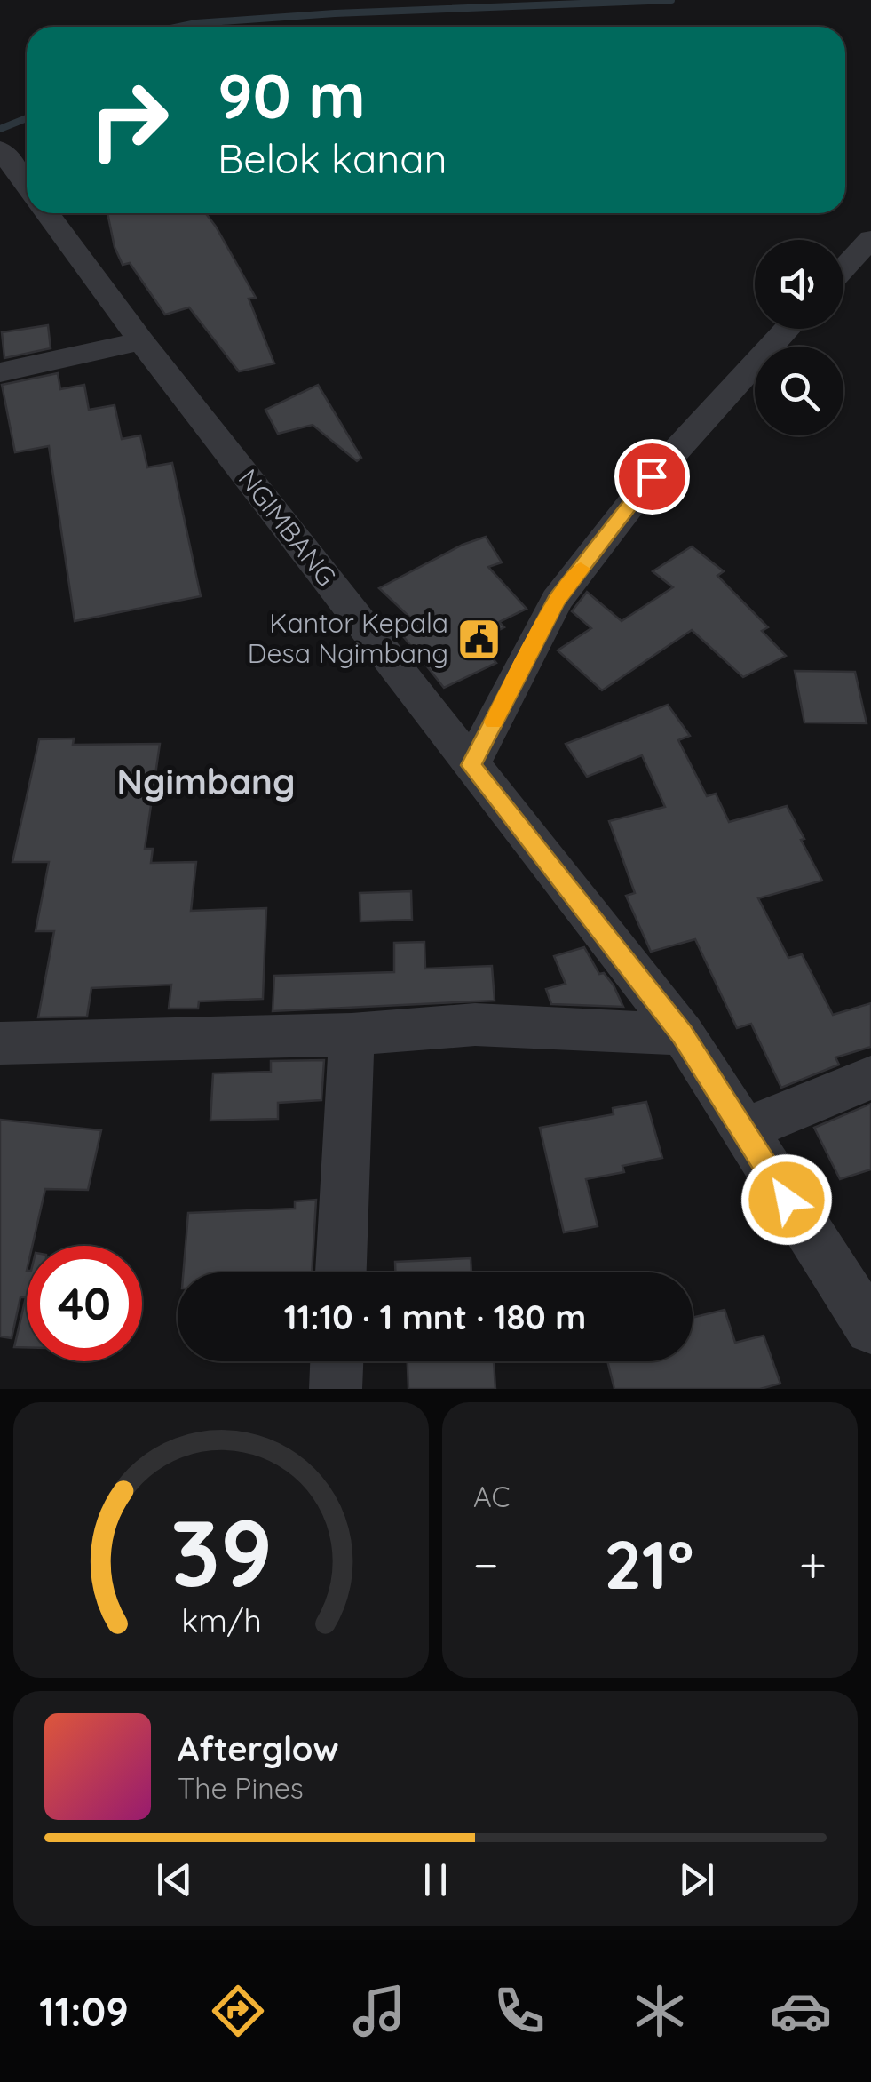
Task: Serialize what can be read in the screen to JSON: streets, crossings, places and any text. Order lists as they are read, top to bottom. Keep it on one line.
{"streets":{"street":["NGIMBANG"]},"districts":["Ngimbang"],"places":{"public building":["Kantor Kepala Desa Ngimbang"]},"page":{"turn":["90 m","Belok kanan"],"limit":"40","trip":"11:10 · 1 mnt · 180 m","tile":"AC","heat":["−","21°","+"],"song":["Afterglow","The Pines"],"tabs":"11:09","gauge":["39","km/h"]}}
